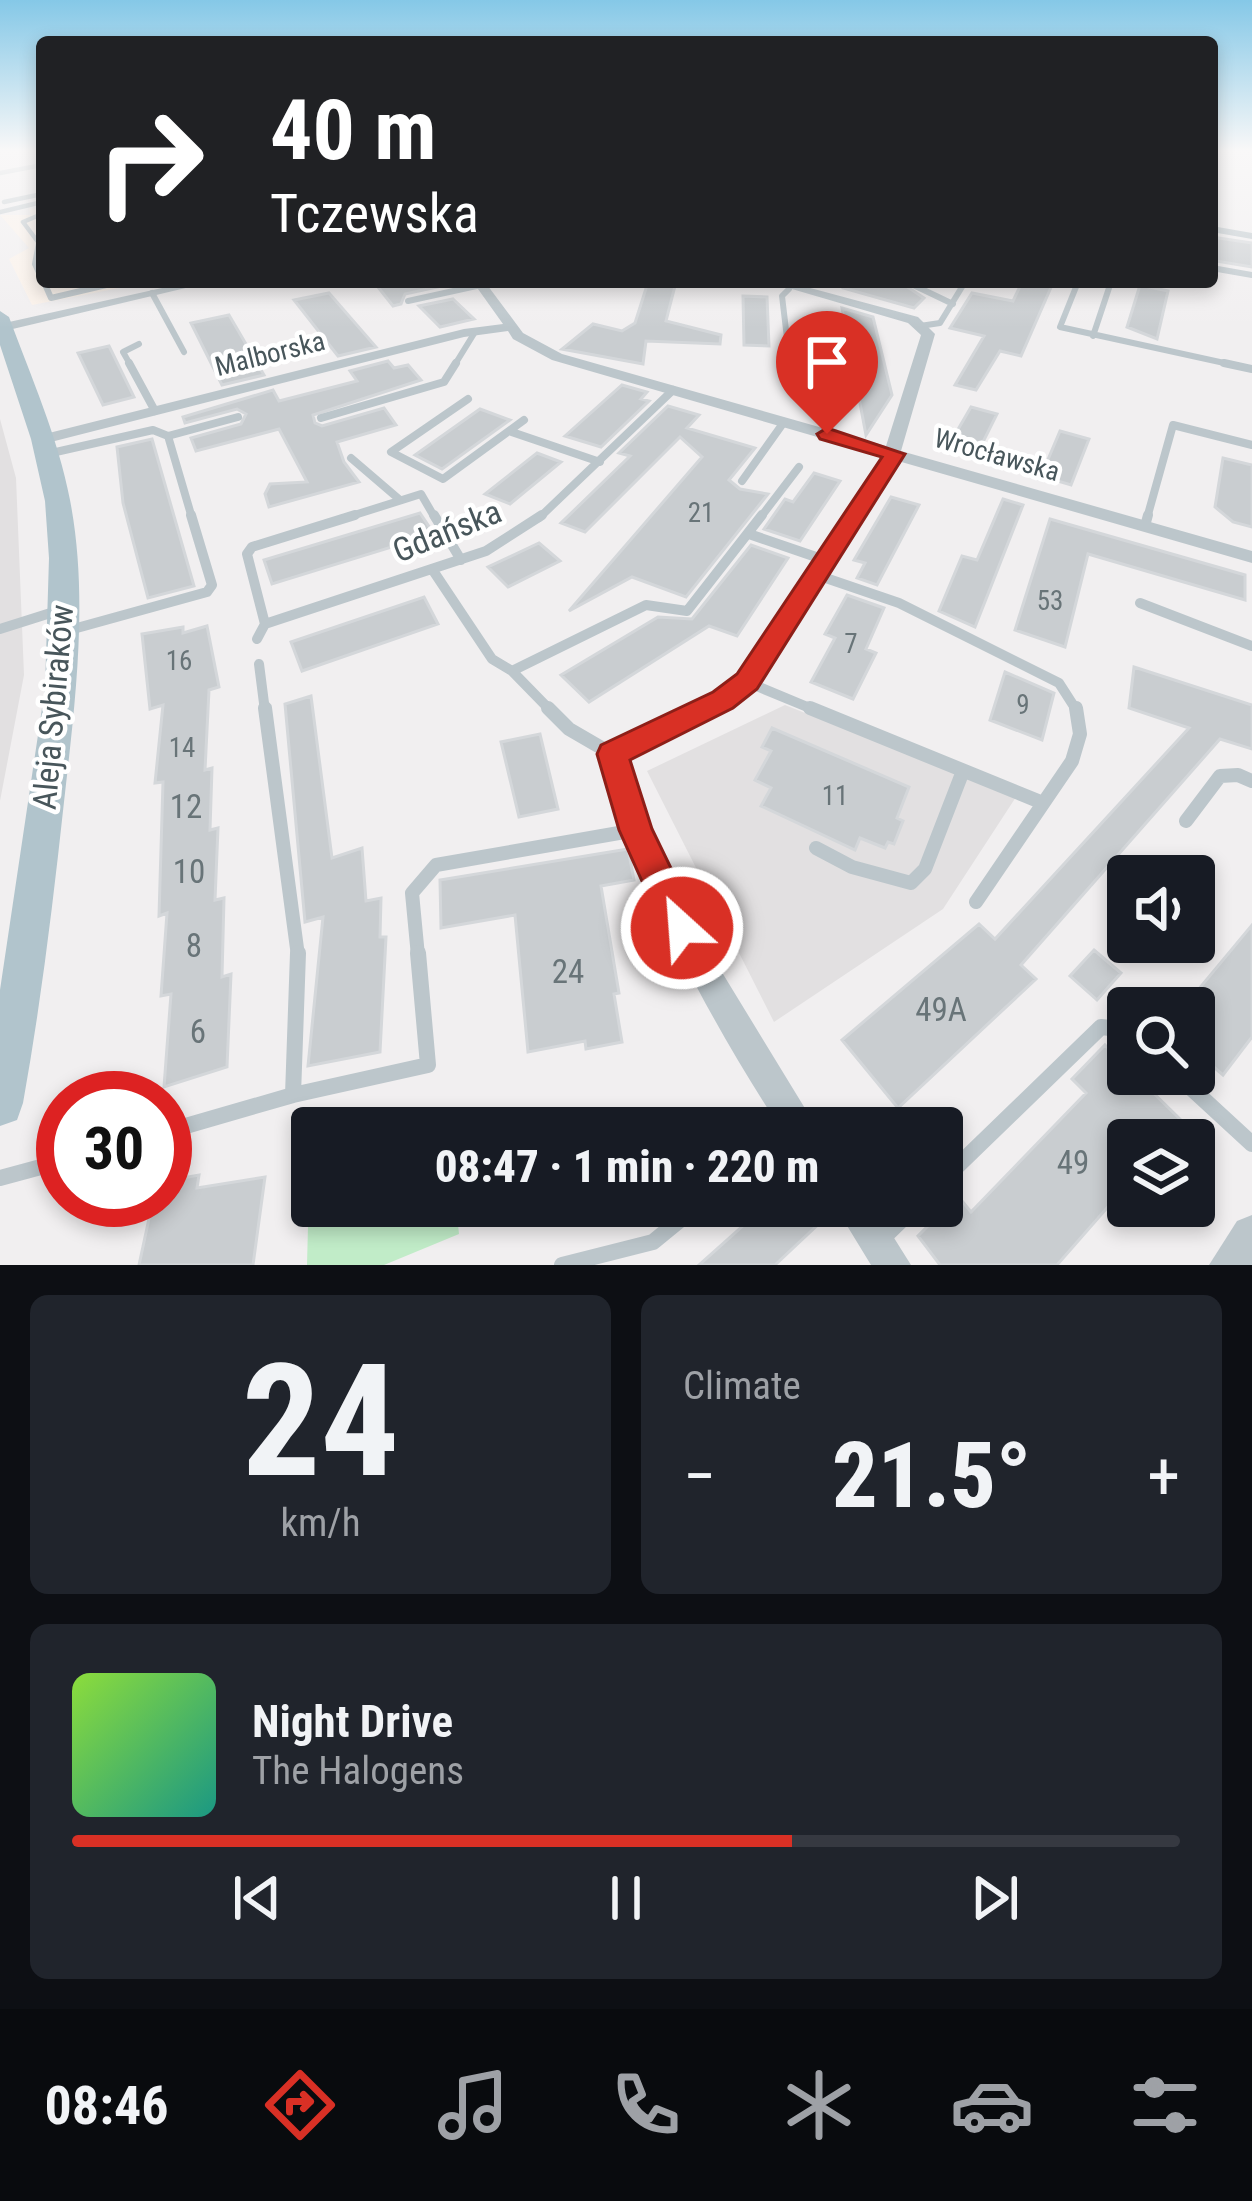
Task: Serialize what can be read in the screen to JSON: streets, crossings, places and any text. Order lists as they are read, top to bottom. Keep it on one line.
{"streets":{"main road":["Aleja Sybiraków"],"street":["Malborska","Wrocławska"],"lane":["Gdańska"]},"crossings":[["Malborska","Wrocławska"],["Malborska","Aleja Sybiraków"],["Wrocławska","Gdańska"]],"house_numbers":["21","53","7","16","9","14","11","12","10","8","24","49A","6","49"],"page":{"turn":["40 m","Tczewska"],"limit":"30","trip":"08:47 · 1 min · 220 m","tile":[["24","km/h"],"Climate"],"heat":["−","21.5°","+"],"song":["Night Drive","The Halogens"],"tabs":"08:46"}}
